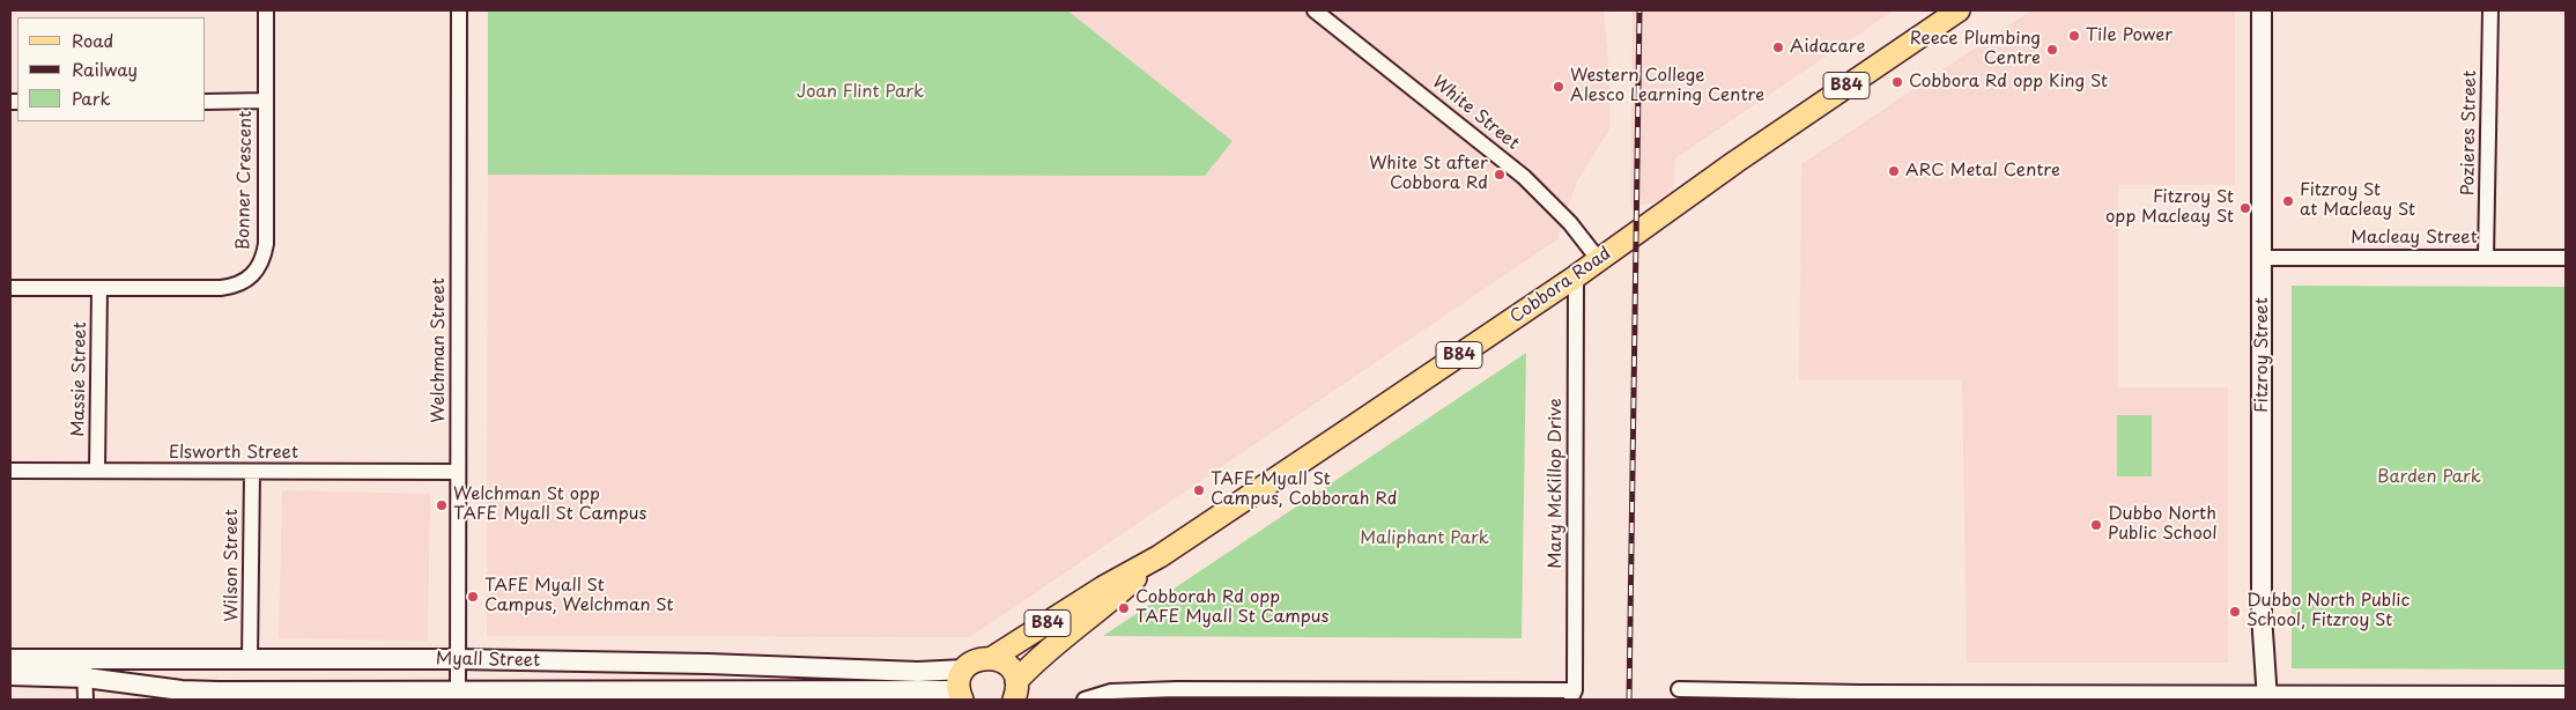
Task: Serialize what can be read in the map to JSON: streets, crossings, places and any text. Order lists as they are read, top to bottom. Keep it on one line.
{"streets":{"main road":["B84","Cobbora Road"],"street":["White Street","Pozieres Street","Bonner Crescent","Macleay Street","Welchman Street","Fitzroy Street","Massie Street","Elsworth Street","Mary McKillop Drive","Wilson Street","Myall Street"]},"crossings":[["B84","Cobbora Road"],["B84","Myall Street"],["White Street","Cobbora Road"],["Pozieres Street","Macleay Street"],["Bonner Crescent","Massie Street"],["Macleay Street","Fitzroy Street"],["Cobbora Road","Mary McKillop Drive"],["Welchman Street","Elsworth Street"],["Welchman Street","Myall Street"],["Massie Street","Elsworth Street"],["Elsworth Street","Wilson Street"],["Wilson Street","Myall Street"]],"parks":["Joan Flint Park","Barden Park","Maliphant Park"],"places":["Tile Power","Aidacare","Reece Plumbing Centre","Cobbora Rd opp King St","Western College Alesco Learning Centre","ARC Metal Centre","White St after Cobbora Rd","Fitzroy St at Macleay St","Fitzroy St opp Macleay St","TAFE Myall St Campus, Cobborah Rd","Welchman St opp TAFE Myall St Campus","Dubbo North Public School","TAFE Myall St Campus, Welchman St","Cobborah Rd opp TAFE Myall St Campus","Dubbo North Public School, Fitzroy St"],"legend":["Road","Railway","Park"]}
